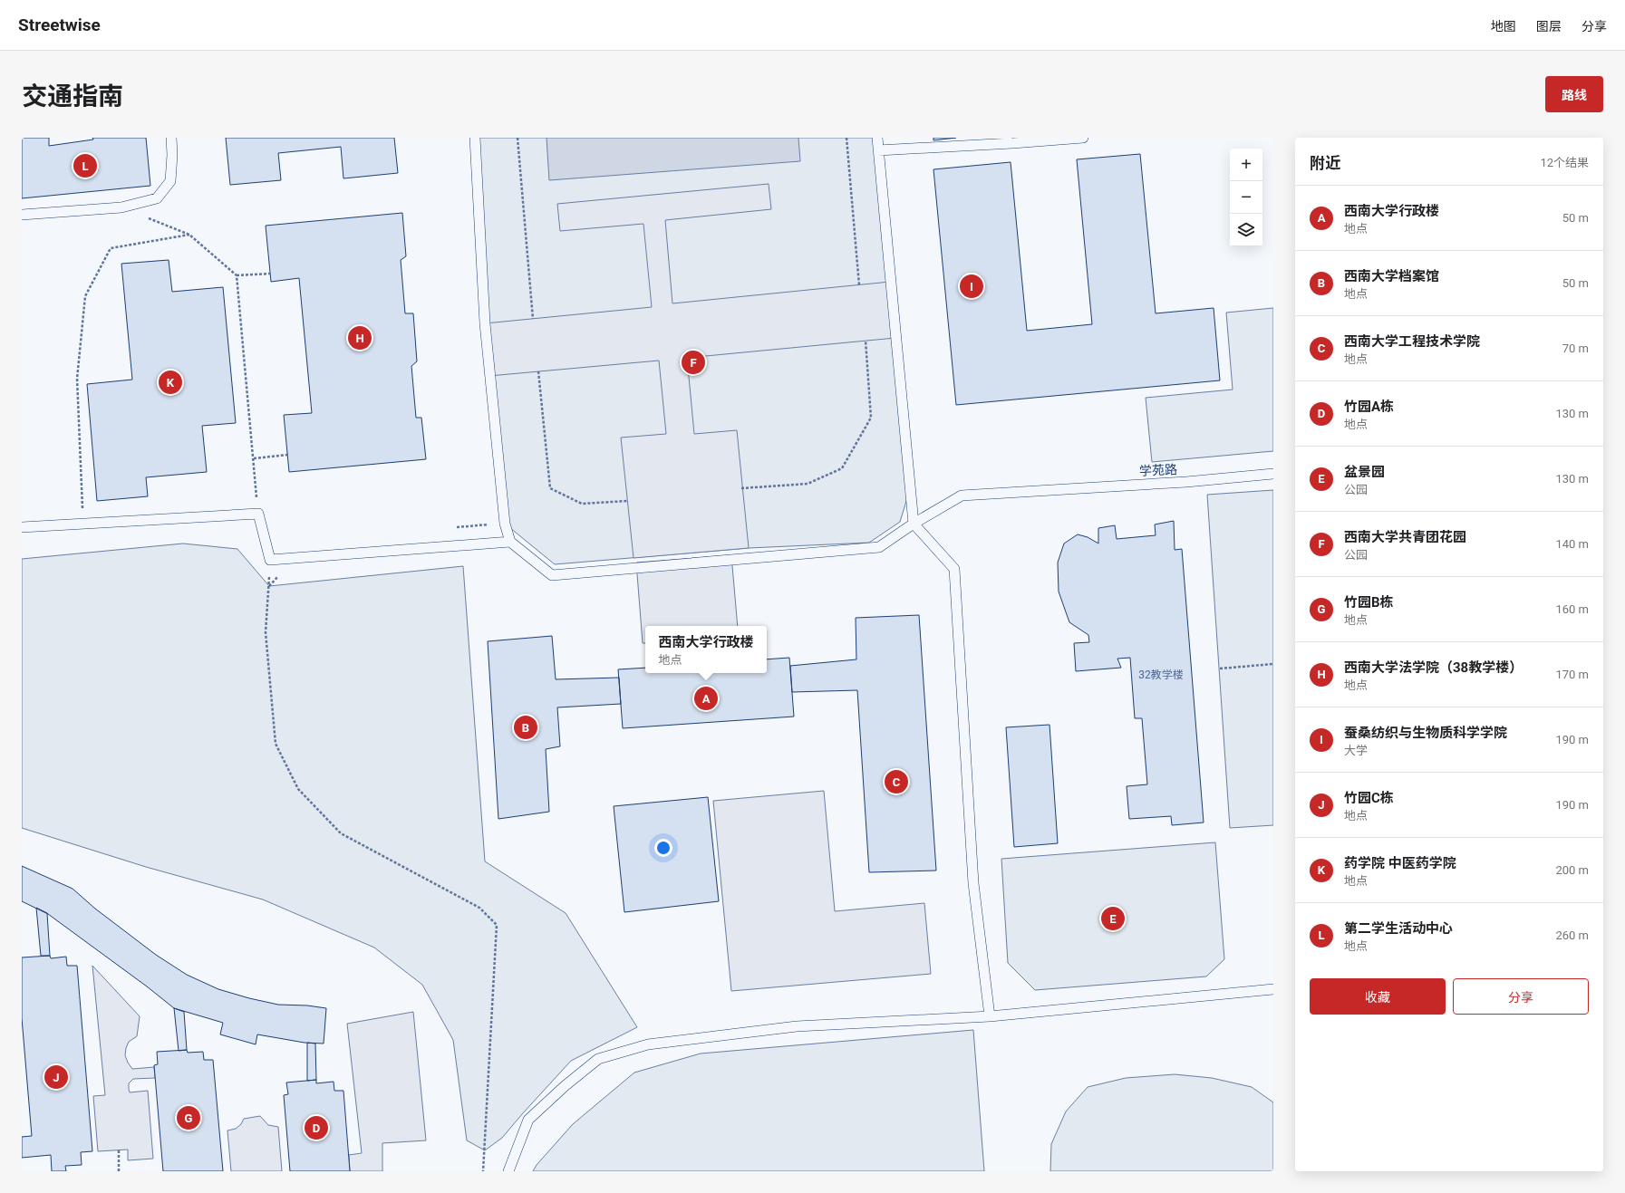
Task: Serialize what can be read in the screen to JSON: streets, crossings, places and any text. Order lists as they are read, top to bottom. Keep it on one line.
{"streets":{"lane":["学苑路"]},"house_numbers":["32教学楼"],"page":{"header":"Streetwise","nav":["地图","图层","分享"],"title":"交通指南","buttons":["路线",["收藏","分享"]],"heading":["附近","12个结果"],"map_buttons":["+","−"],"pins":["L","I","H","F","K","A","B","C","E","J","G","D"],"list":[{"mark":"A","name":"西南大学行政楼","note":"地点","value":"50 m"},{"mark":"B","name":"西南大学档案馆","note":"地点","value":"50 m"},{"mark":"C","name":"西南大学工程技术学院","note":"地点","value":"70 m"},{"mark":"D","name":"竹园A栋","note":"地点","value":"130 m"},{"mark":"E","name":"盆景园","note":"公园","value":"130 m"},{"mark":"F","name":"西南大学共青团花园","note":"公园","value":"140 m"},{"mark":"G","name":"竹园B栋","note":"地点","value":"160 m"},{"mark":"H","name":"西南大学法学院（38教学楼）","note":"地点","value":"170 m"},{"mark":"I","name":"蚕桑纺织与生物质科学学院","note":"大学","value":"190 m"},{"mark":"J","name":"竹园C栋","note":"地点","value":"190 m"},{"mark":"K","name":"药学院 中医药学院","note":"地点","value":"200 m"},{"mark":"L","name":"第二学生活动中心","note":"地点","value":"260 m"}],"popup":["西南大学行政楼","地点"]}}
